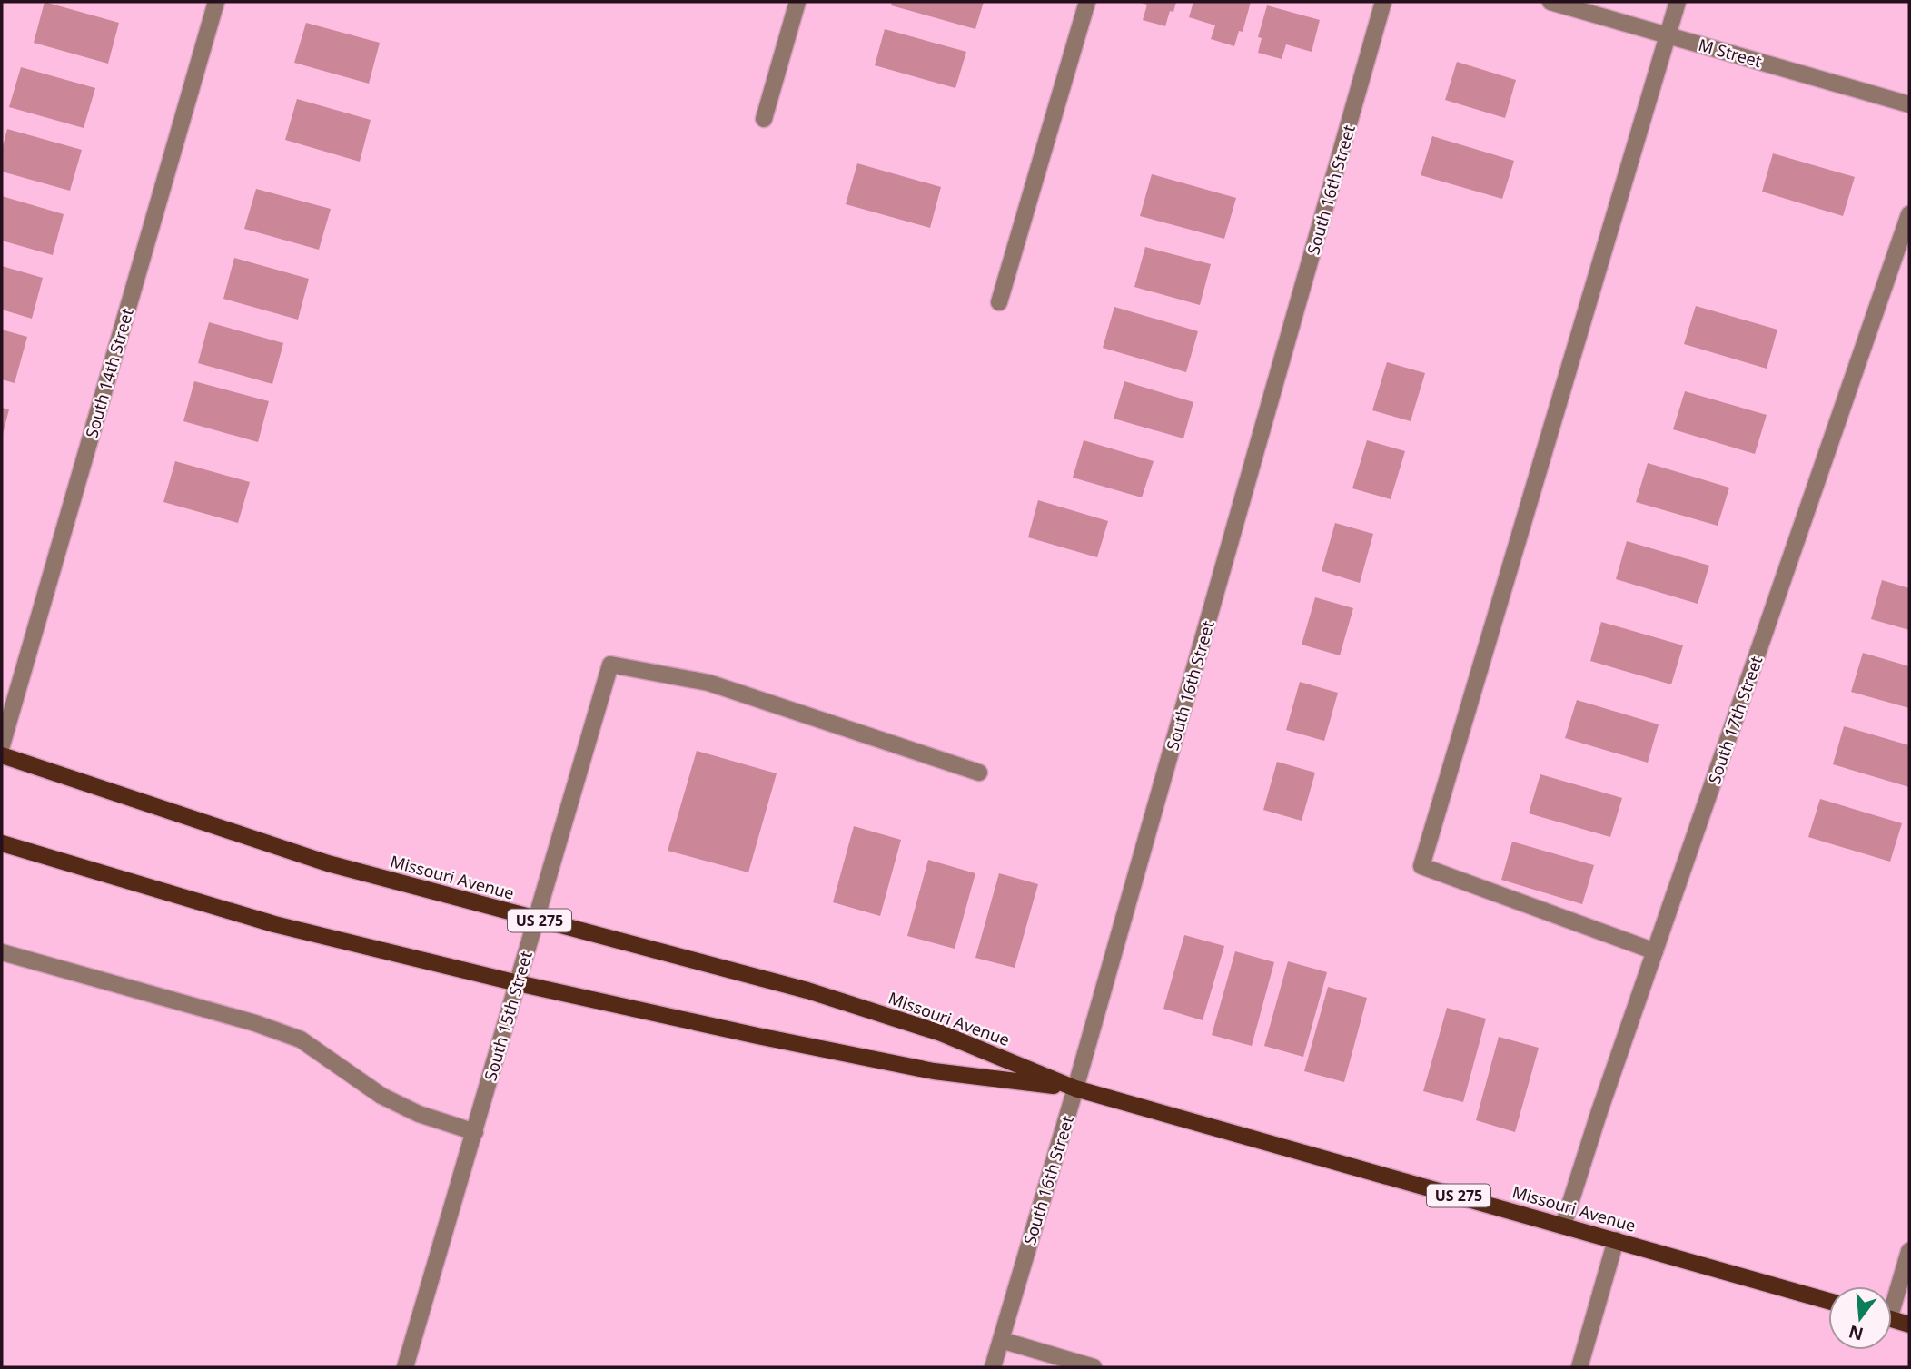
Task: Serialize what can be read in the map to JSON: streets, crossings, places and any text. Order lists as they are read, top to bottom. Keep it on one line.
{"streets":{"main road":["Missouri Avenue","US 275"],"street":["M Street","South 16th Street","South 14th Street","South 17th Street","South 15th Street"]},"crossings":[["South 16th Street","Missouri Avenue"],["South 17th Street","Missouri Avenue"],["Missouri Avenue","South 15th Street"]],"north":"bottom"}
